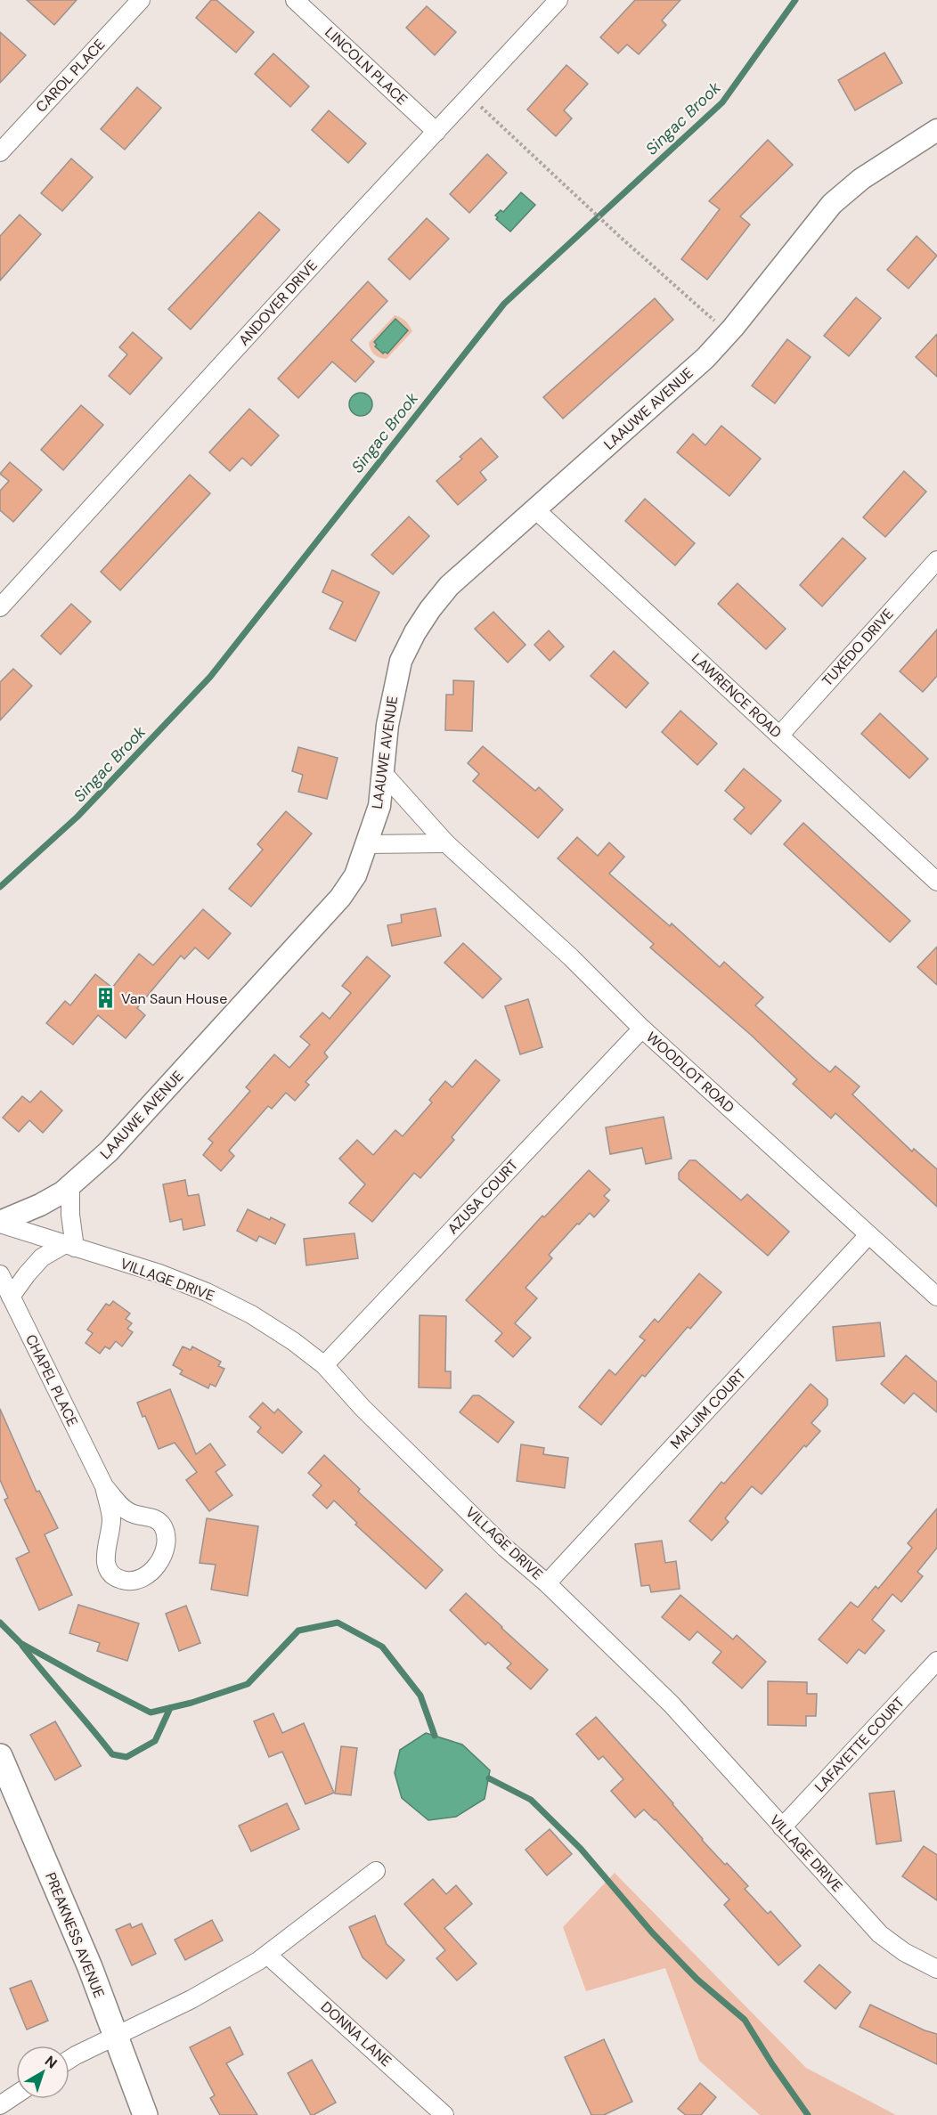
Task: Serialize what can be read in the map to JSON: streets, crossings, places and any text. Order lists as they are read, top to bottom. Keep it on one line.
{"streets":{"main road":["PREAKNESS AVENUE"],"street":["LINCOLN PLACE","CAROL PLACE","ANDOVER DRIVE","LAAUWE AVENUE","TUXEDO DRIVE","LAWRENCE ROAD","WOODLOT ROAD","AZUSA COURT","VILLAGE DRIVE","CHAPEL PLACE","MALJIM COURT","LAFAYETTE COURT","DONNA LANE"]},"crossings":[["LINCOLN PLACE","ANDOVER DRIVE"],["LAAUWE AVENUE","LAWRENCE ROAD"],["LAAUWE AVENUE","WOODLOT ROAD"],["LAAUWE AVENUE","VILLAGE DRIVE"],["TUXEDO DRIVE","LAWRENCE ROAD"],["WOODLOT ROAD","AZUSA COURT"],["WOODLOT ROAD","MALJIM COURT"],["AZUSA COURT","VILLAGE DRIVE"],["VILLAGE DRIVE","MALJIM COURT"],["VILLAGE DRIVE","LAFAYETTE COURT"]],"water":["Singac Brook"],"places":{"building":["Van Saun House"]},"north":"top right"}
